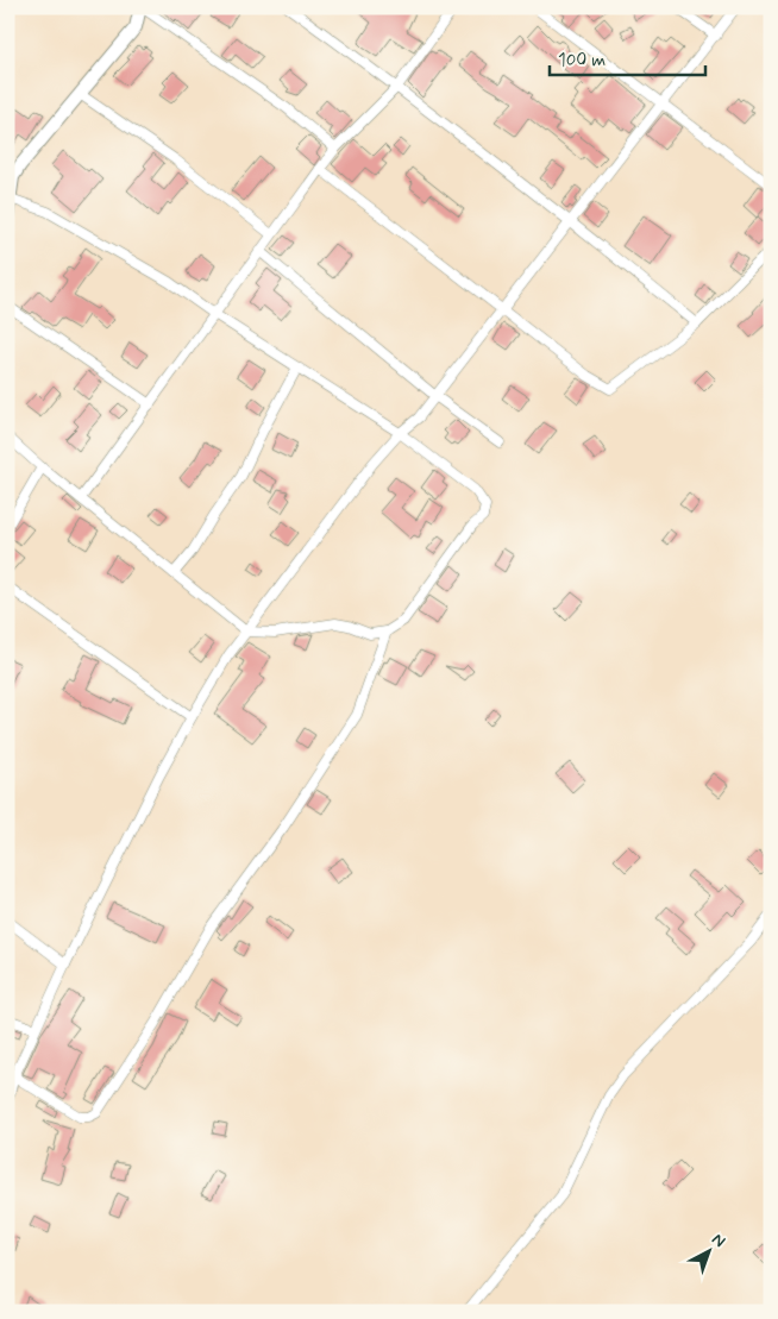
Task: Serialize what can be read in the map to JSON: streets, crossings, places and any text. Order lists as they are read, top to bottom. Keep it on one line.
{"scale_bar":"100 m","north":"top right"}
